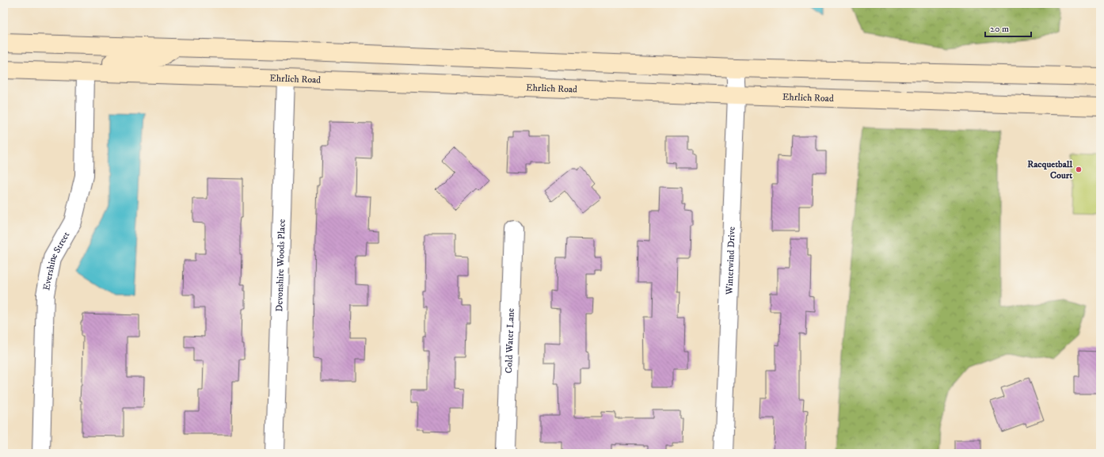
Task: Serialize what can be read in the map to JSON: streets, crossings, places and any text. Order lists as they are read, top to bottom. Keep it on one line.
{"streets":{"main road":["Ehrlich Road"],"street":["Winterwind Drive","Evershine Street","Devonshire Woods Place","Cold Water Lane"]},"crossings":[["Ehrlich Road","Winterwind Drive"],["Ehrlich Road","Evershine Street"],["Ehrlich Road","Devonshire Woods Place"]],"places":["Racquetball Court"],"scale_bar":"20 m"}
